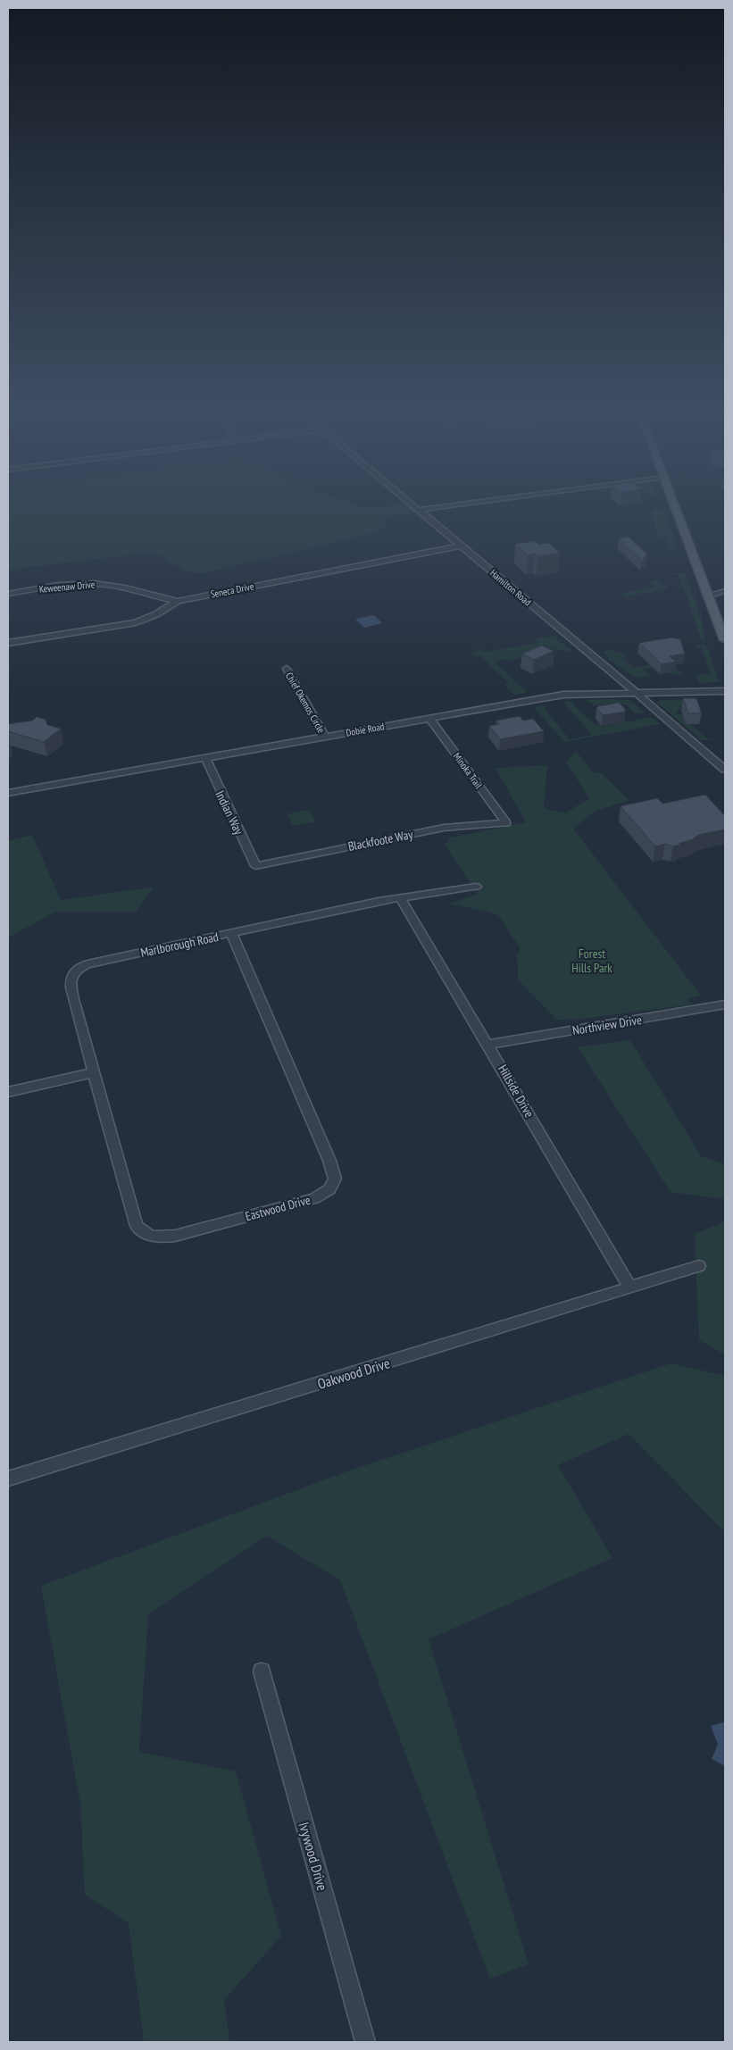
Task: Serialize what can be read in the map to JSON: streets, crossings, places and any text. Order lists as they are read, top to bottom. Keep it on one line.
{"streets":{"street":["Keweenaw Drive","Hamilton Road","Seneca Drive","Chief Okemos Circle","Dobie Road","Minoka Trail","Indian Way","Blackfoote Way","Marlborough Road","Northview Drive","Hillside Drive","Eastwood Drive","Oakwood Drive","Ivywood Drive"]},"crossings":[["Keweenaw Drive","Seneca Drive"],["Hamilton Road","Seneca Drive"],["Hamilton Road","Dobie Road"],["Chief Okemos Circle","Dobie Road"],["Dobie Road","Minoka Trail"],["Dobie Road","Indian Way"],["Minoka Trail","Blackfoote Way"],["Indian Way","Blackfoote Way"],["Marlborough Road","Hillside Drive"],["Marlborough Road","Eastwood Drive"],["Northview Drive","Hillside Drive"],["Hillside Drive","Oakwood Drive"]],"parks":["Forest Hills Park"]}
